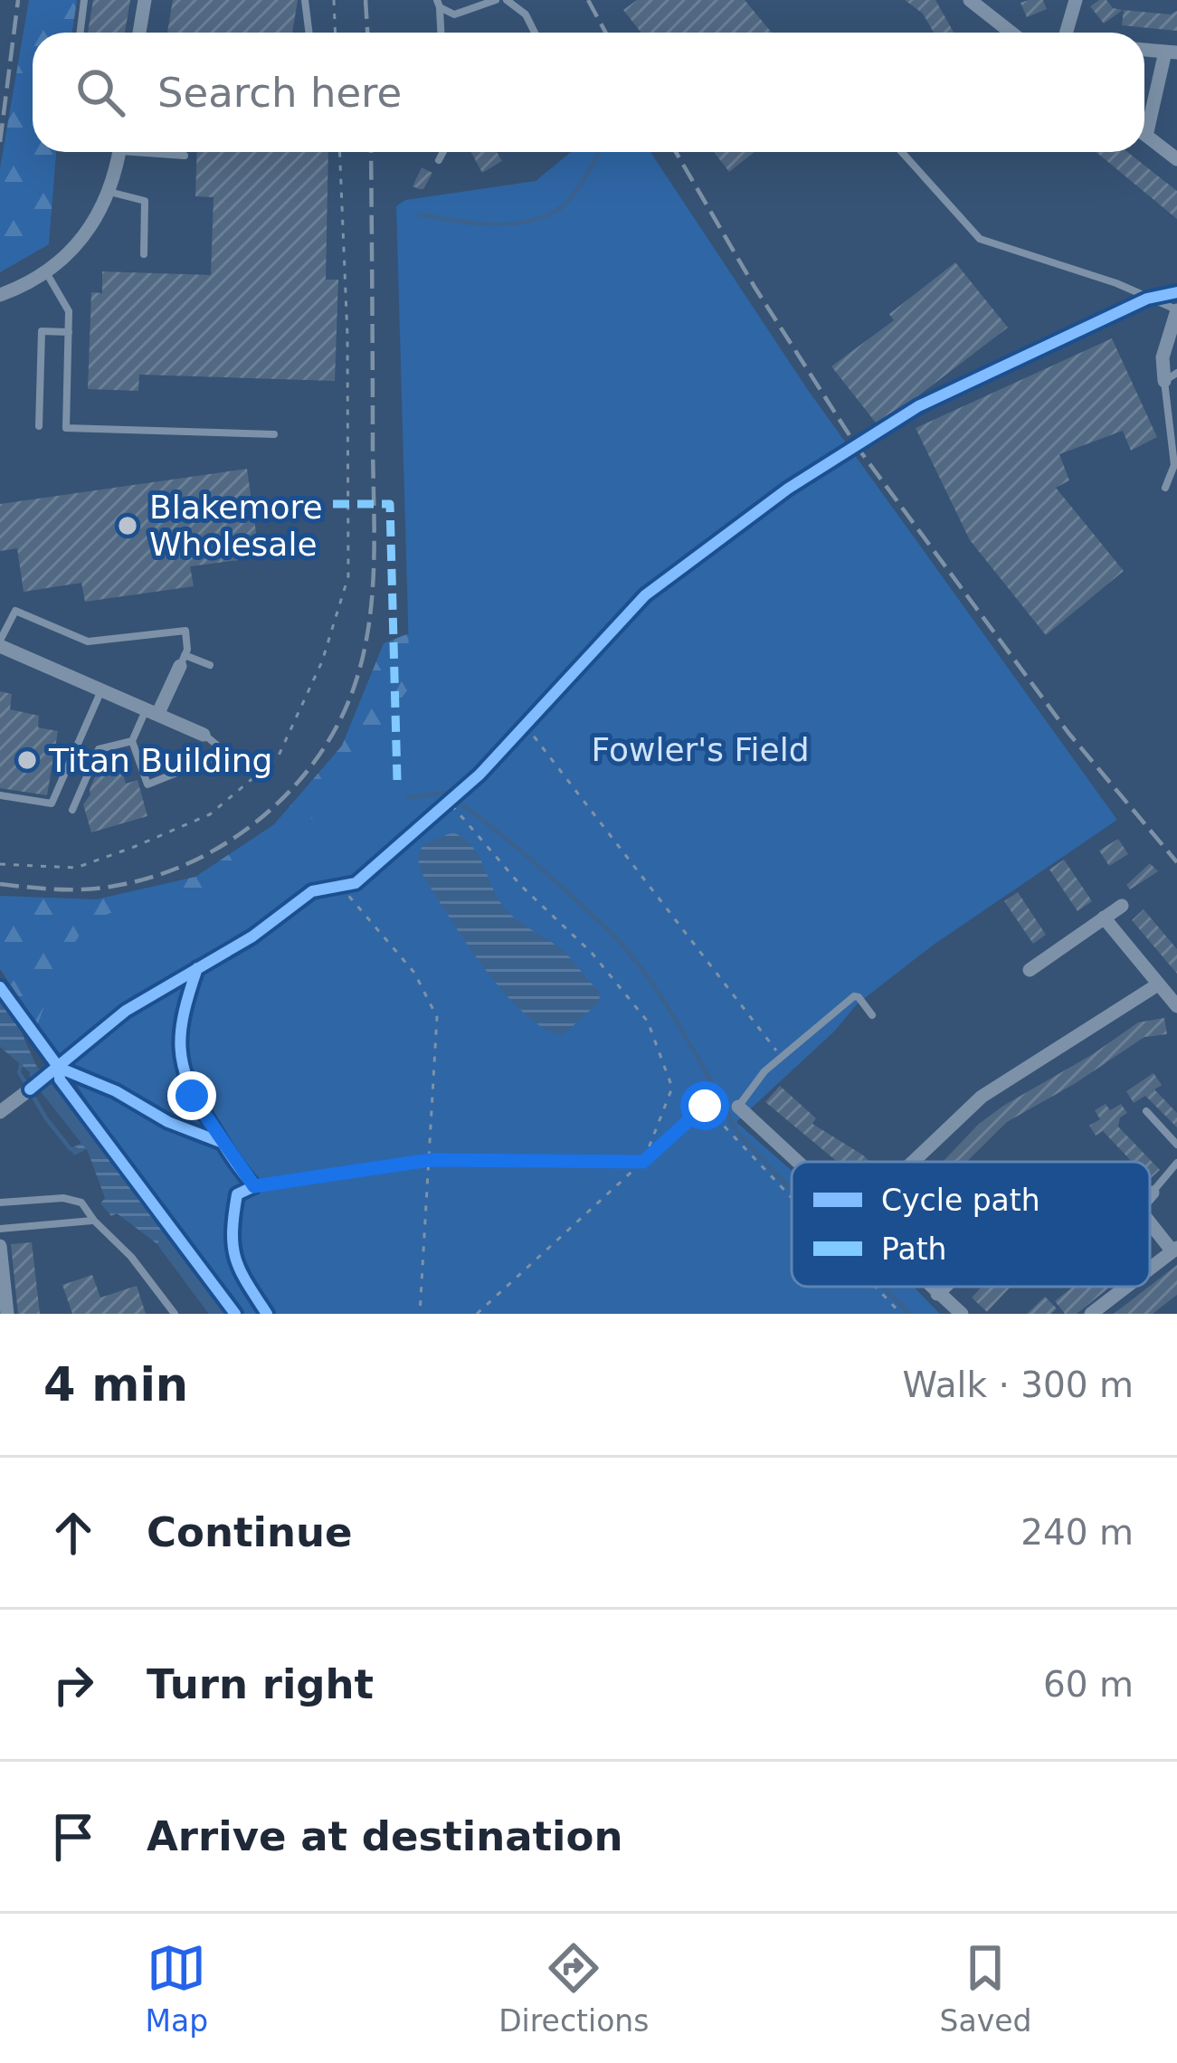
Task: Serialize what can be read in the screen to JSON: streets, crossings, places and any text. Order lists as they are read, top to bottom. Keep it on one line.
{"parks":["Fowler's Field"],"places":["Blakemore Wholesale","Titan Building"],"legend":["Cycle path","Path"],"page":{"search":"Search here","heading":["4 min","Walk · 300 m"],"list":[["Continue","240 m"],["Turn right","60 m"],"Arrive at destination"],"nav":["Map","Directions","Saved"]}}
